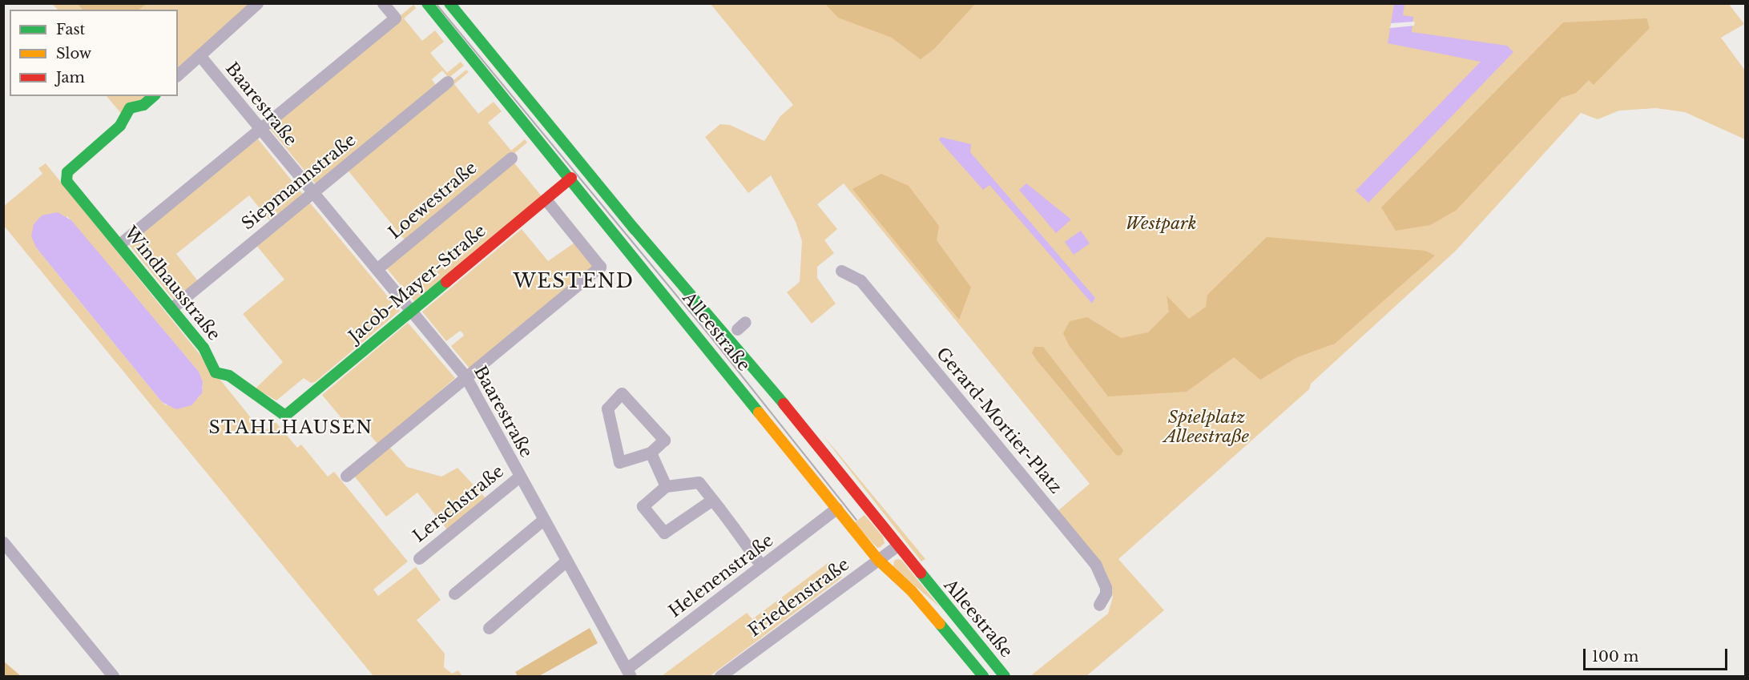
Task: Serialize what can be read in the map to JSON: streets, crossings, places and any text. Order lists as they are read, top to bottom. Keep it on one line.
{"streets":{"main road":["Windhausstraße","Jacob-Mayer-Straße","Alleestraße"],"street":["Baarestraße","Siepmannstraße","Loewestraße","Gerard-Mortier-Platz","Lerschstraße","Helenenstraße","Friedenstraße"]},"crossings":[["Baarestraße","Siepmannstraße"],["Baarestraße","Loewestraße"],["Baarestraße","Jacob-Mayer-Straße"],["Baarestraße","Lerschstraße"],["Baarestraße","Helenenstraße"],["Siepmannstraße","Windhausstraße"],["Windhausstraße","Jacob-Mayer-Straße"],["Jacob-Mayer-Straße","Alleestraße"],["Alleestraße","Helenenstraße"],["Alleestraße","Friedenstraße"]],"districts":["WESTEND","STAHLHAUSEN"],"parks":["Westpark","Spielplatz Alleestraße"],"legend":["Fast","Slow","Jam"],"scale_bar":"100 m"}
